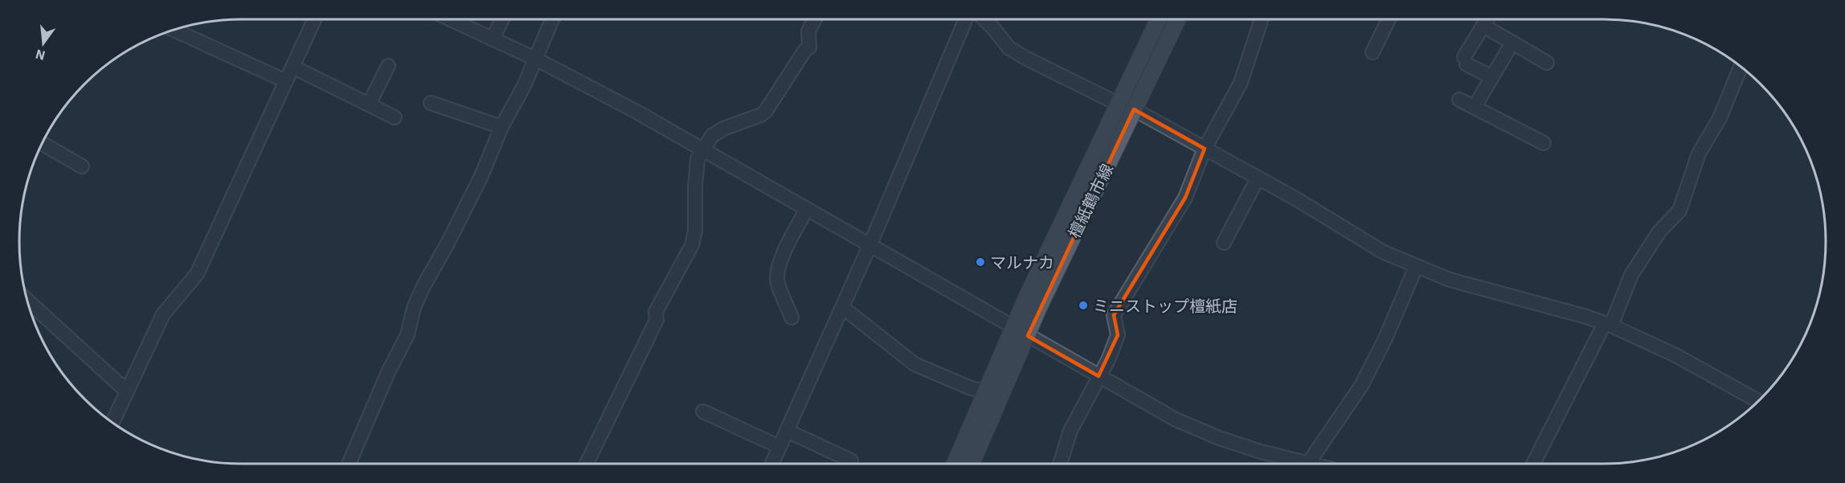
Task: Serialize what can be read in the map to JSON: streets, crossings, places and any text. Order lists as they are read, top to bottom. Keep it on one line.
{"streets":{"main road":["檀紙鶴市線"]},"places":["マルナカ","ミニストップ檀紙店"],"north":"bottom"}
